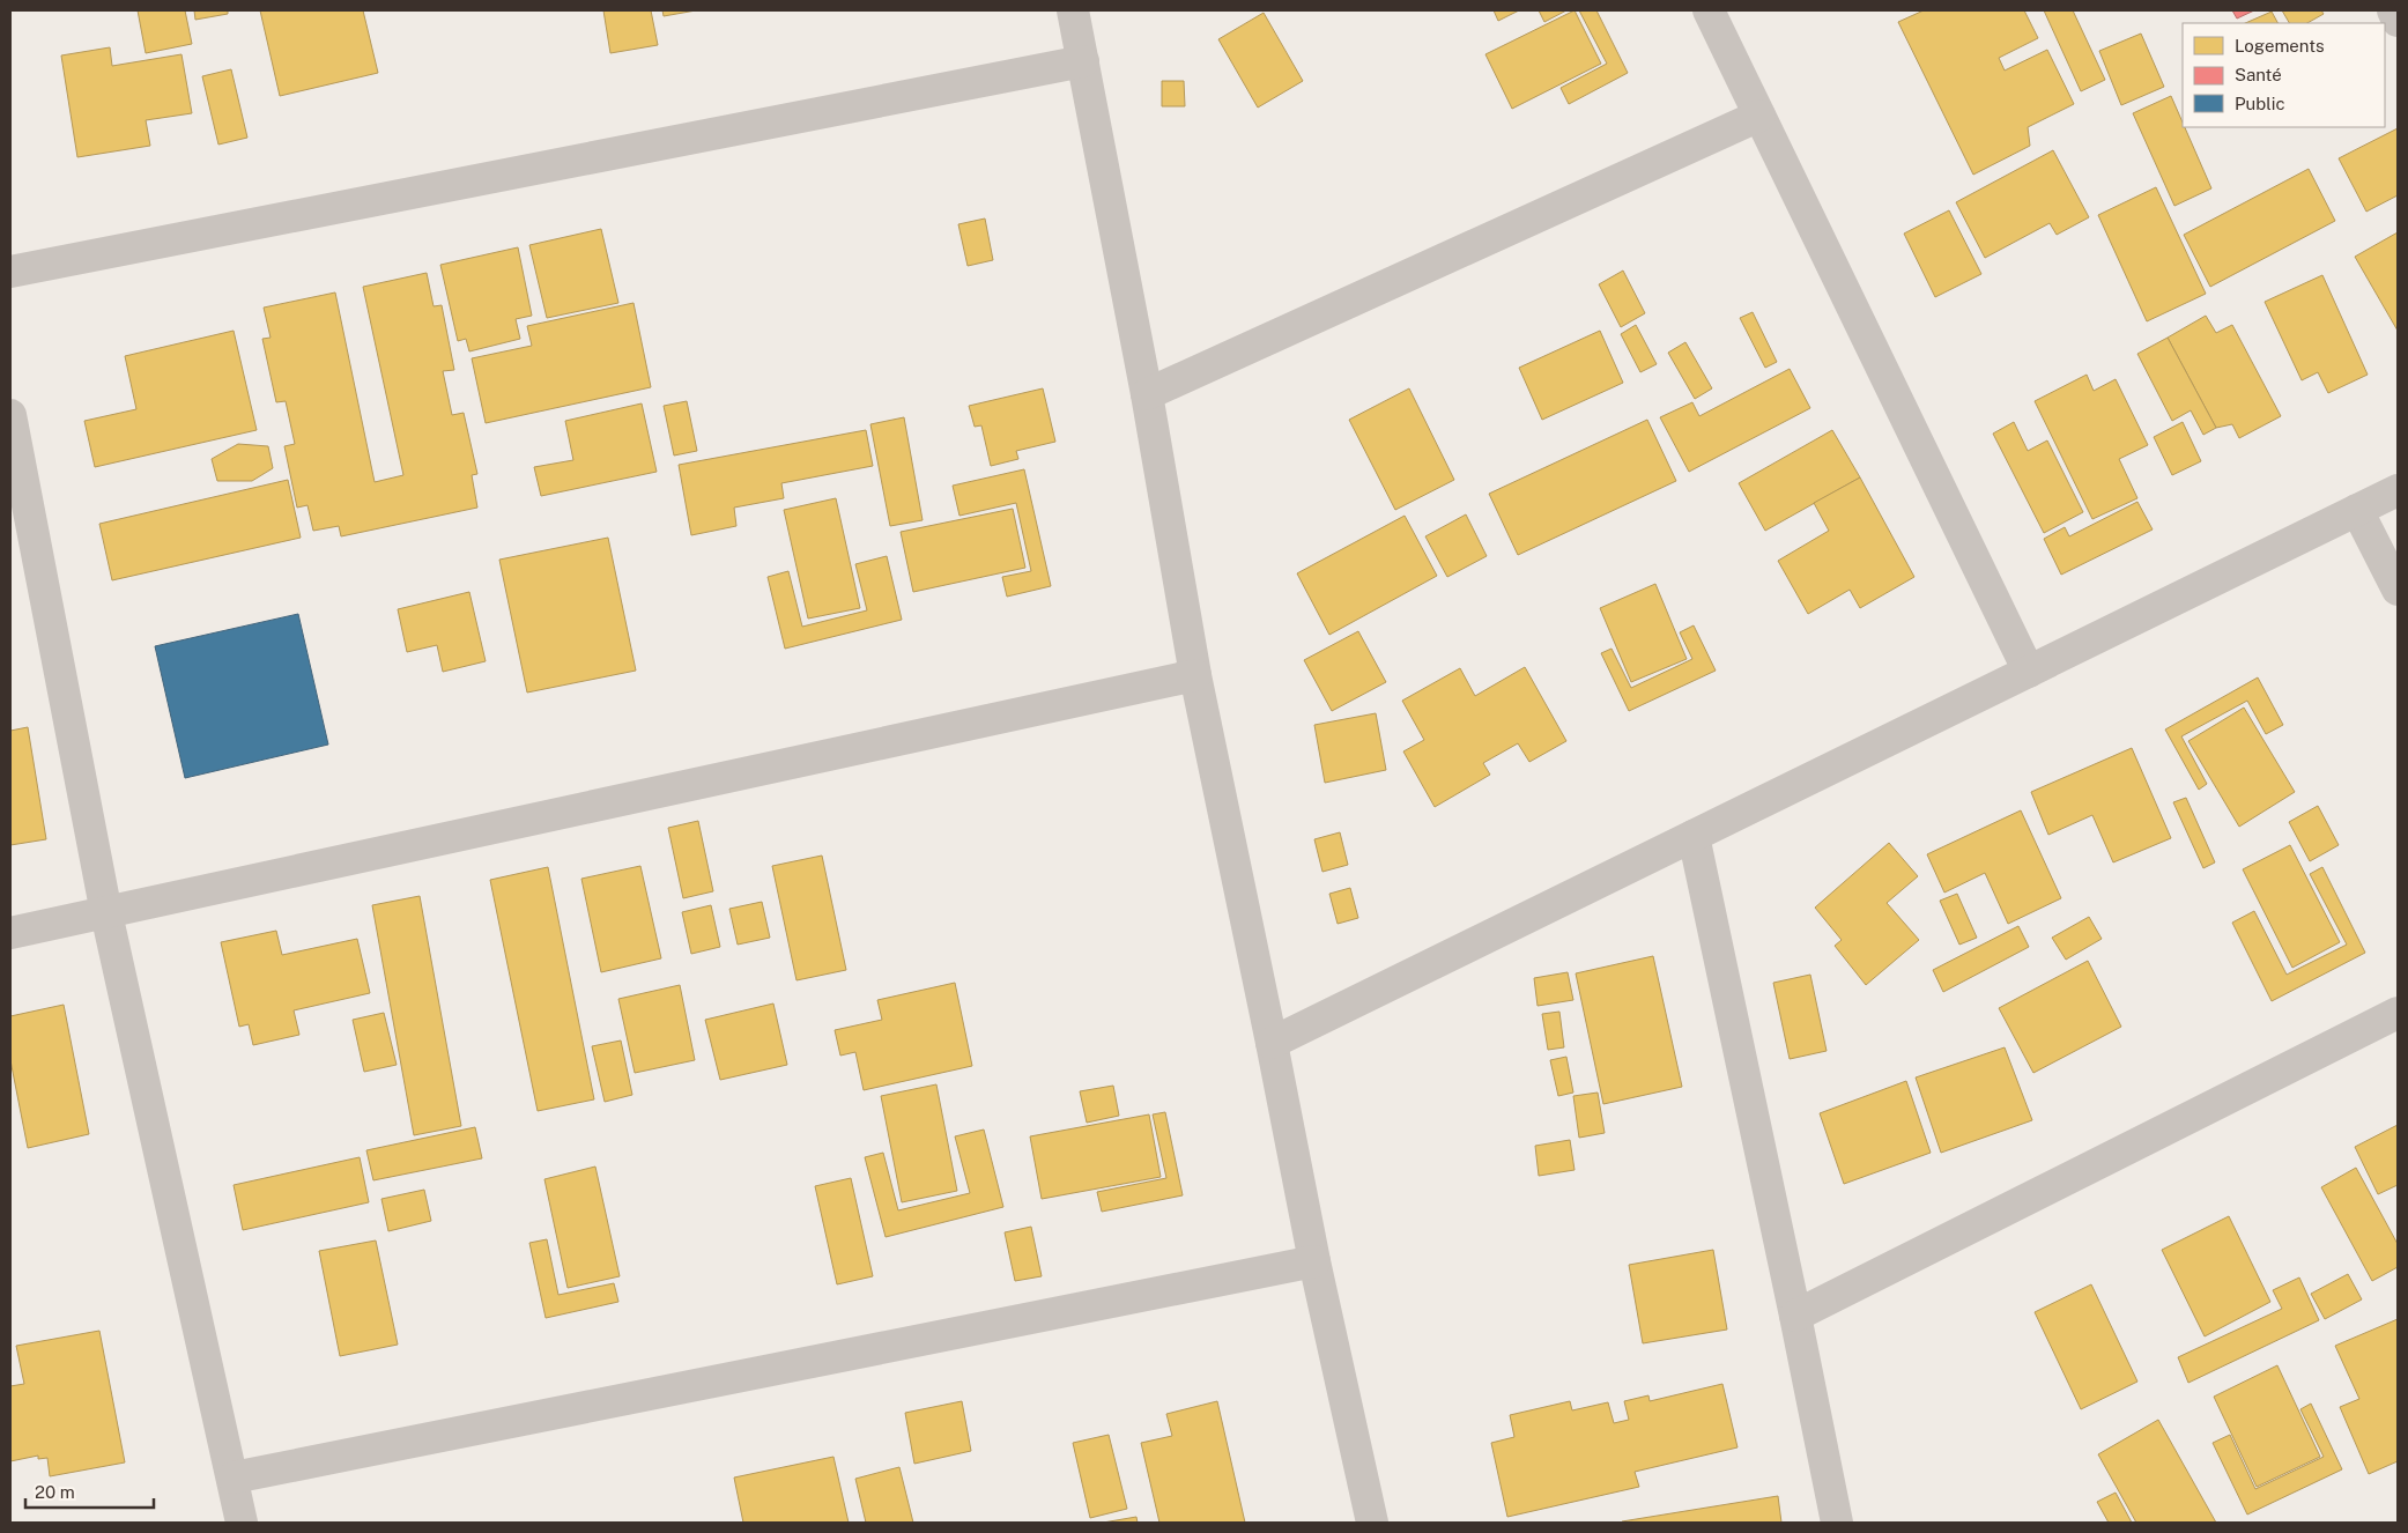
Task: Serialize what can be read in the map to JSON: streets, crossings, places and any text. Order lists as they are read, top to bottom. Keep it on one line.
{"legend":["Logements","Santé","Public"],"scale_bar":"20 m"}
